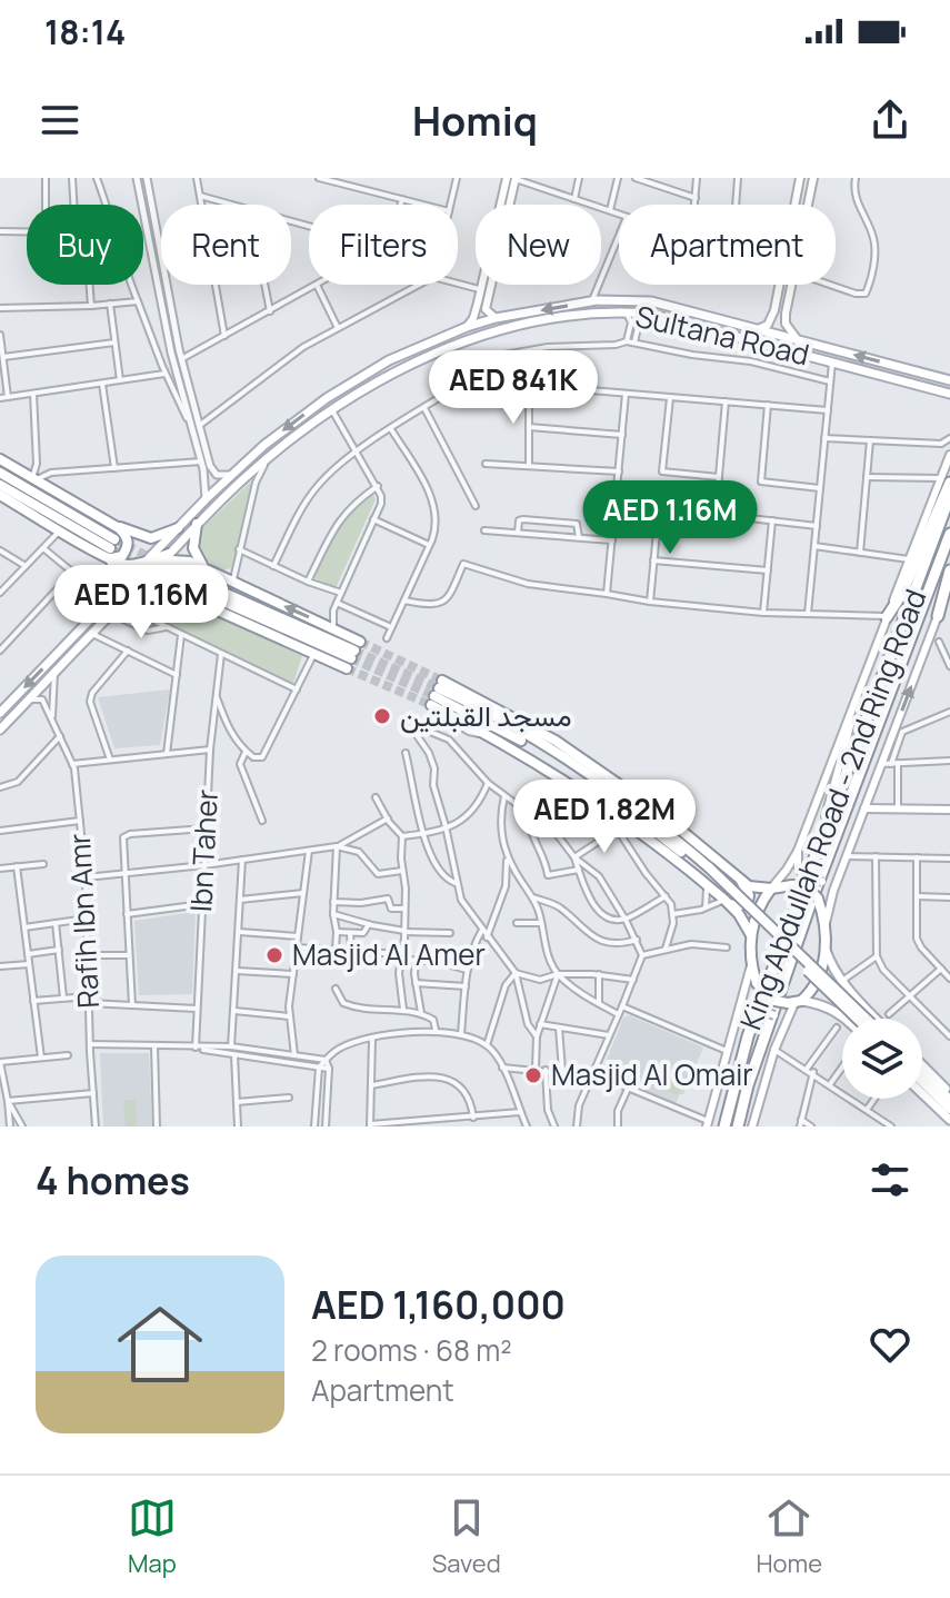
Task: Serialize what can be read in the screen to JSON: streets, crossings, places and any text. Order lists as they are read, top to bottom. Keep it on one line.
{"streets":{"highway":["King Abdullah Road - 2nd Ring Road"],"main road":["Sultana Road"],"street":["Ibn Taher","Rafih Ibn Amr"]},"places":["مسجد القبلتين","Masjid Al Amer","Masjid Al Omair"],"page":{"status":"18:14","header":"Homiq","chip":["Buy","Rent","Filters","New","Apartment"],"price":["AED 841K","AED 1.16M","AED 1.16M","AED 1.82M"],"heading":"4 homes","list":[{"name":"AED 1,160,000","note":"2 rooms · 68 m² · Apartment"}],"tabs":["Map","Saved","Home"]}}
